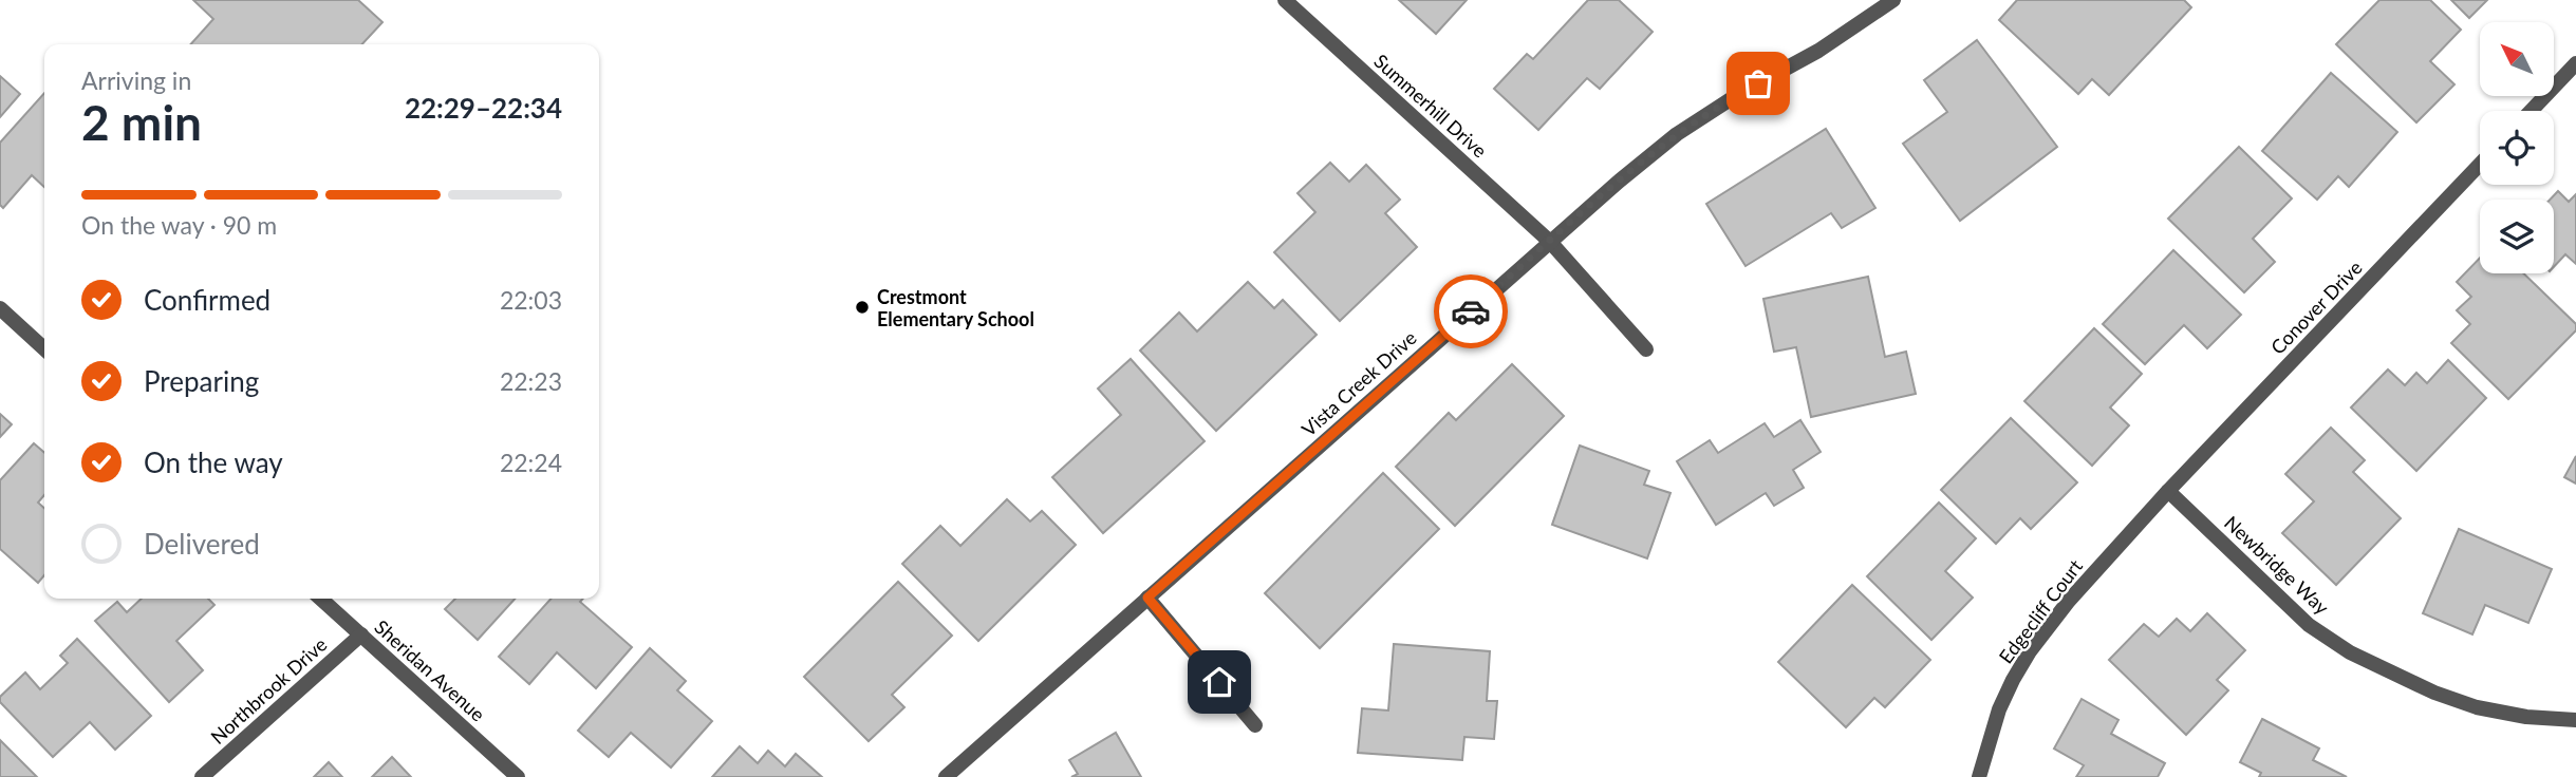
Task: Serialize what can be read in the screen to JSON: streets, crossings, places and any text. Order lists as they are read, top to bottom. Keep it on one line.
{"streets":{"street":["Summerhill Drive","Conover Drive","Vista Creek Drive","Newbridge Way","Edgecliff Court","Sheridan Avenue","Northbrook Drive"]},"crossings":[["Summerhill Drive","Vista Creek Drive"],["Conover Drive","Newbridge Way"],["Conover Drive","Edgecliff Court"],["Newbridge Way","Edgecliff Court"],["Sheridan Avenue","Northbrook Drive"]],"places":["Crestmont Elementary School"],"north":"top left","page":{"heading":["2 min","Arriving in","22:29–22:34"],"bar":"On the way · 90 m","list":[["Confirmed","22:03"],["Preparing","22:23"],["On the way","22:24"],"Delivered"]}}
